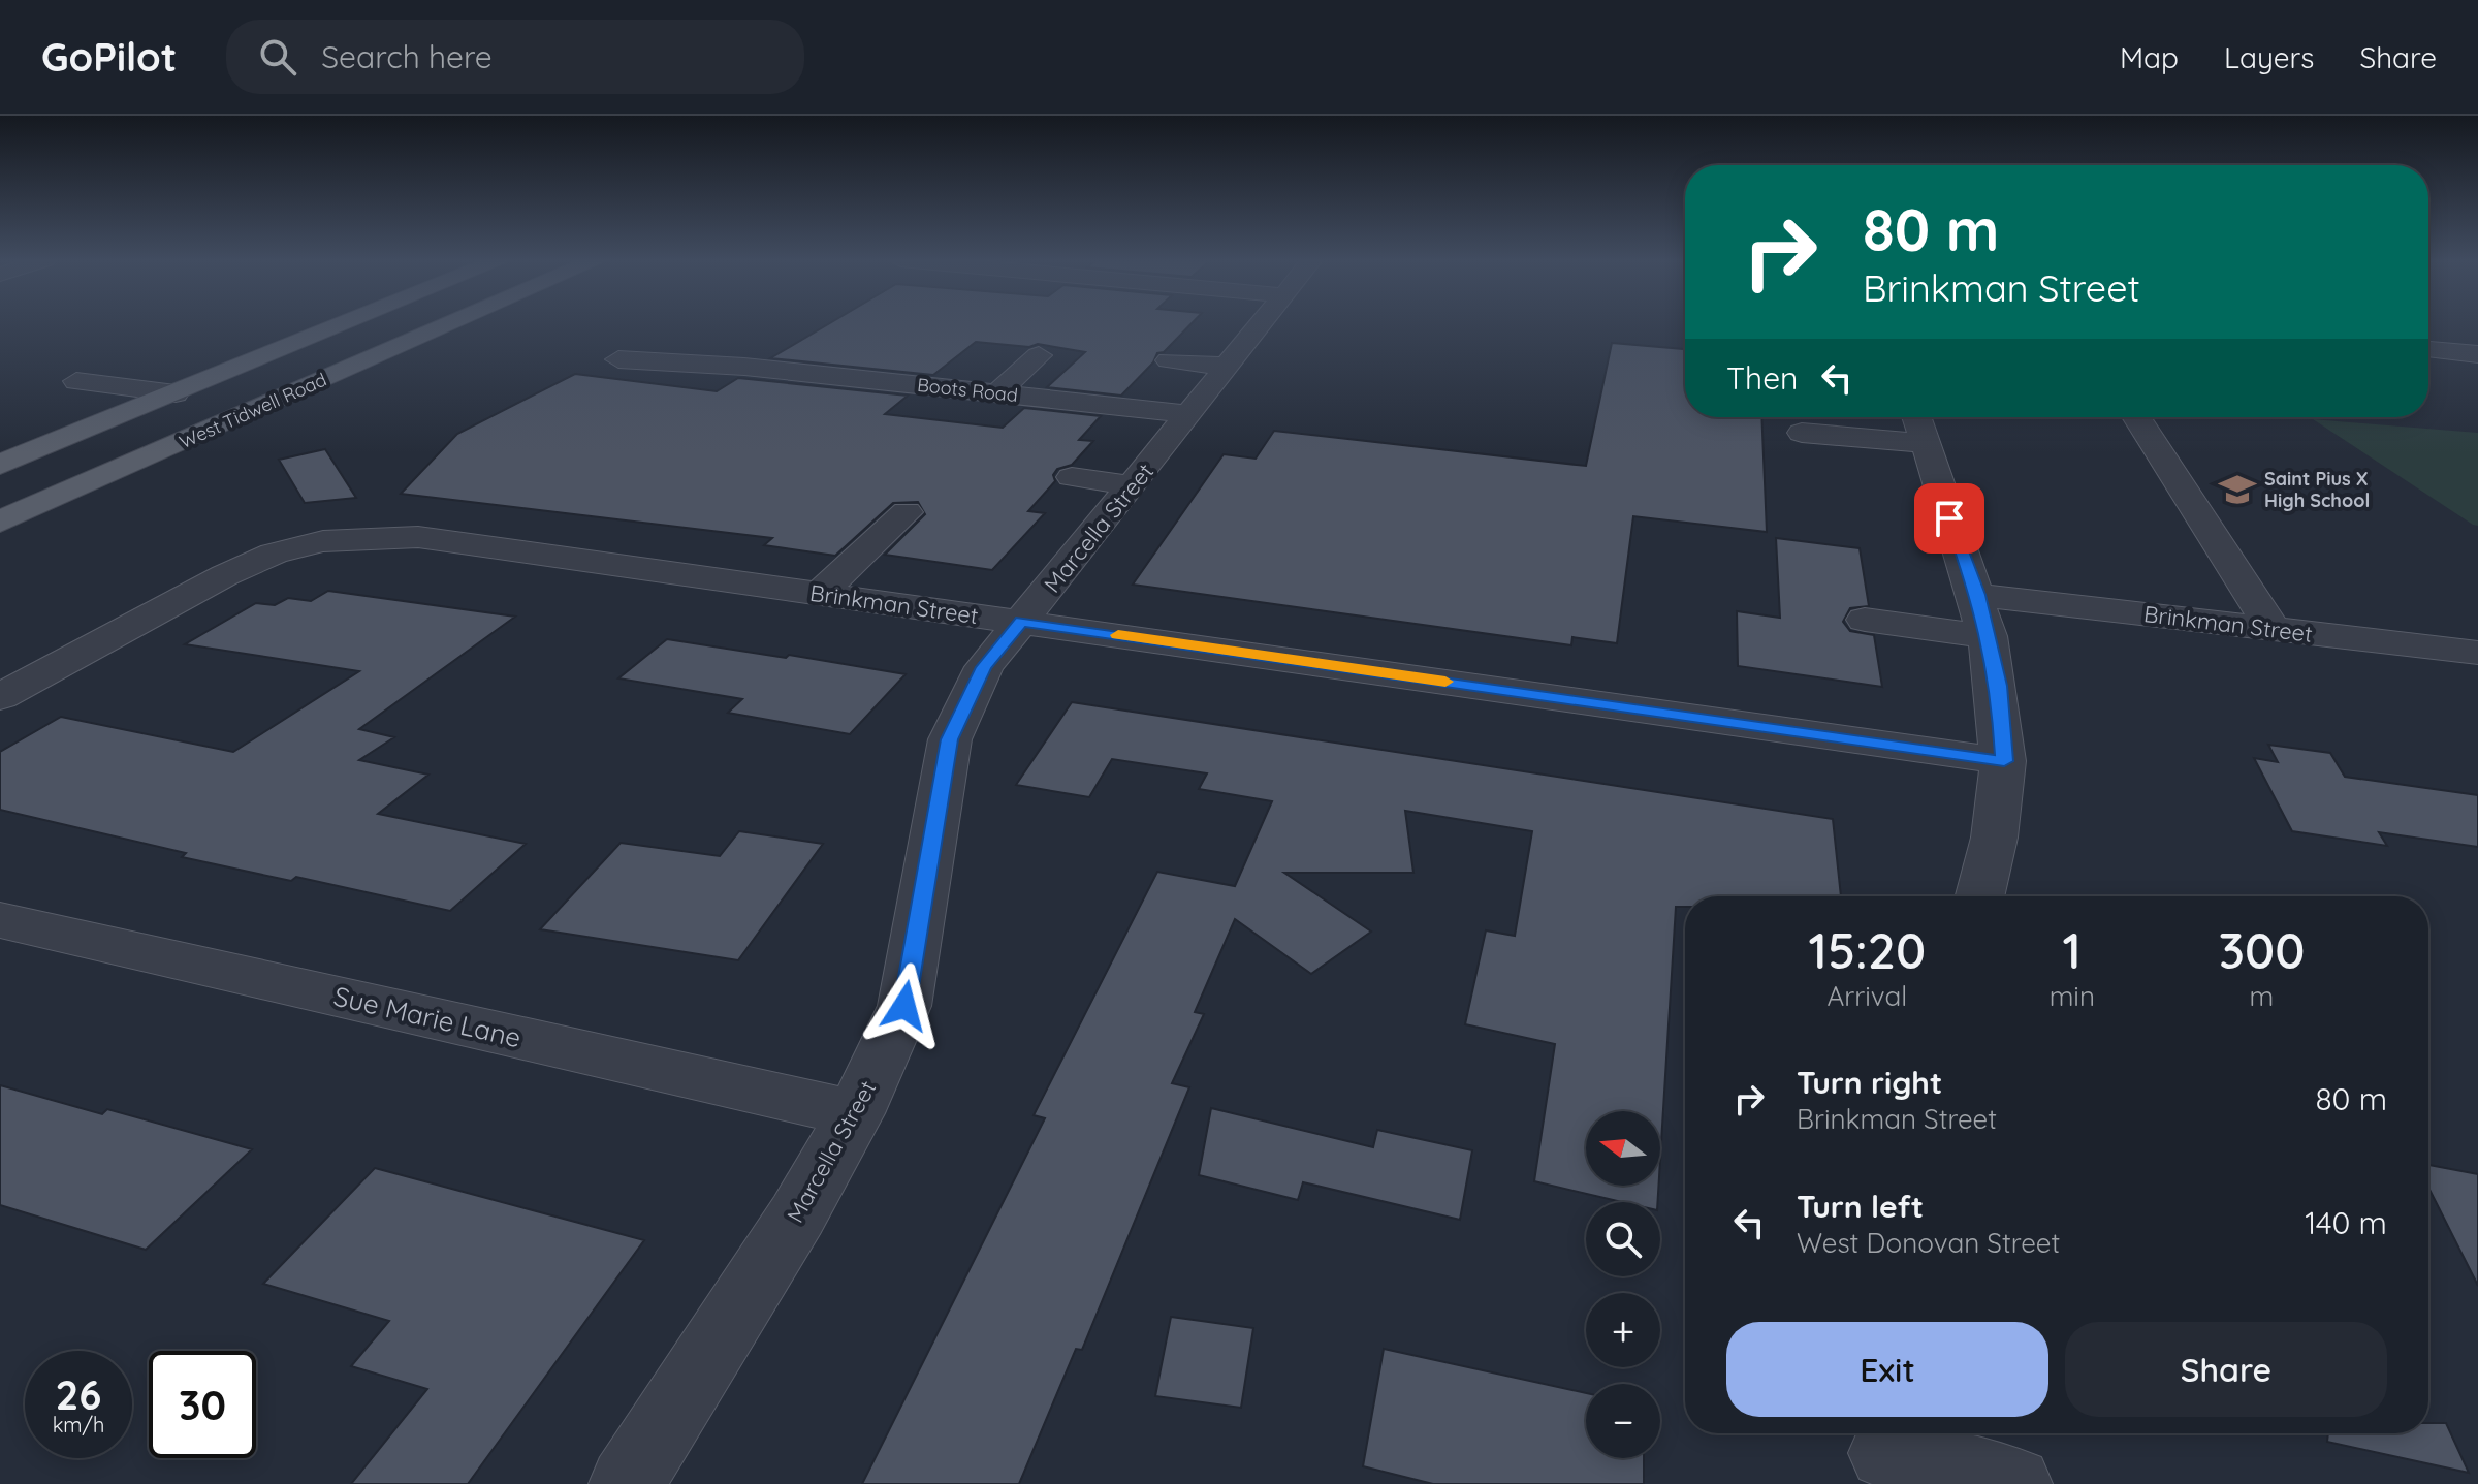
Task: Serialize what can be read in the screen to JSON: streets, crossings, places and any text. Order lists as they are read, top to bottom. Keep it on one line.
{"streets":{"main road":["West Tidwell Road"],"street":["Boots Road","Marcella Street","Brinkman Street","Sue Marie Lane"]},"crossings":[["Boots Road","Marcella Street"],["Marcella Street","Brinkman Street"],["Marcella Street","Sue Marie Lane"]],"places":{"school or university":["Saint Pius X High School"]},"north":"left","page":{"header":"GoPilot","search":"Search here","nav":["Map","Layers","Share"],"turn":["80 m","Brinkman Street"],"then":"Then","eta":["15:20","Arrival","1","min","300","m"],"list":[{"name":"Turn right","note":"Brinkman Street","value":"80 m"},{"name":"Turn left","note":"West Donovan Street","value":"140 m"}],"map_buttons":["+","−"],"buttons":["Exit","Share"],"speed":"26 km/h","limit":"30"}}
